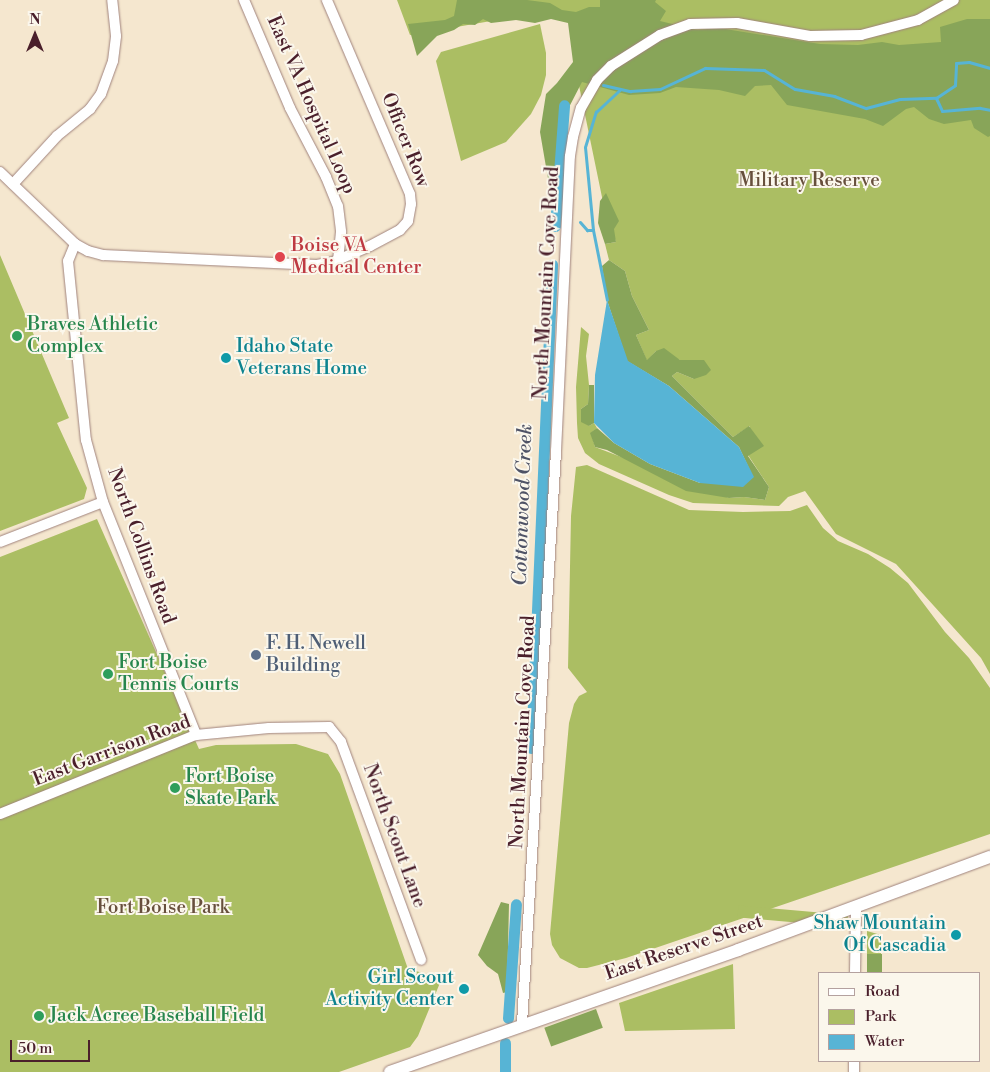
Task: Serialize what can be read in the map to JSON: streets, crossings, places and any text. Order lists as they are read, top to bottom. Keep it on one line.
{"streets":{"street":["East VA Hospital Loop","Officer Row","North Mountain Cove Road","North Collins Road","East Garrison Road","North Scout Lane","East Reserve Street"]},"crossings":[["East VA Hospital Loop","Officer Row"],["North Mountain Cove Road","East Reserve Street"],["North Collins Road","East Garrison Road"],["East Garrison Road","North Scout Lane"]],"water":["Cottonwood Creek"],"parks":["Military Reserve","Fort Boise Park"],"places":["Boise VA Medical Center","Braves Athletic Complex","Idaho State Veterans Home","F. H. Newell Building","Fort Boise Tennis Courts","Fort Boise Skate Park","Shaw Mountain Of Cascadia","Girl Scout Activity Center","Jack Acree Baseball Field"],"legend":["Road","Park","Water"],"scale_bar":"50 m","north":"top"}
